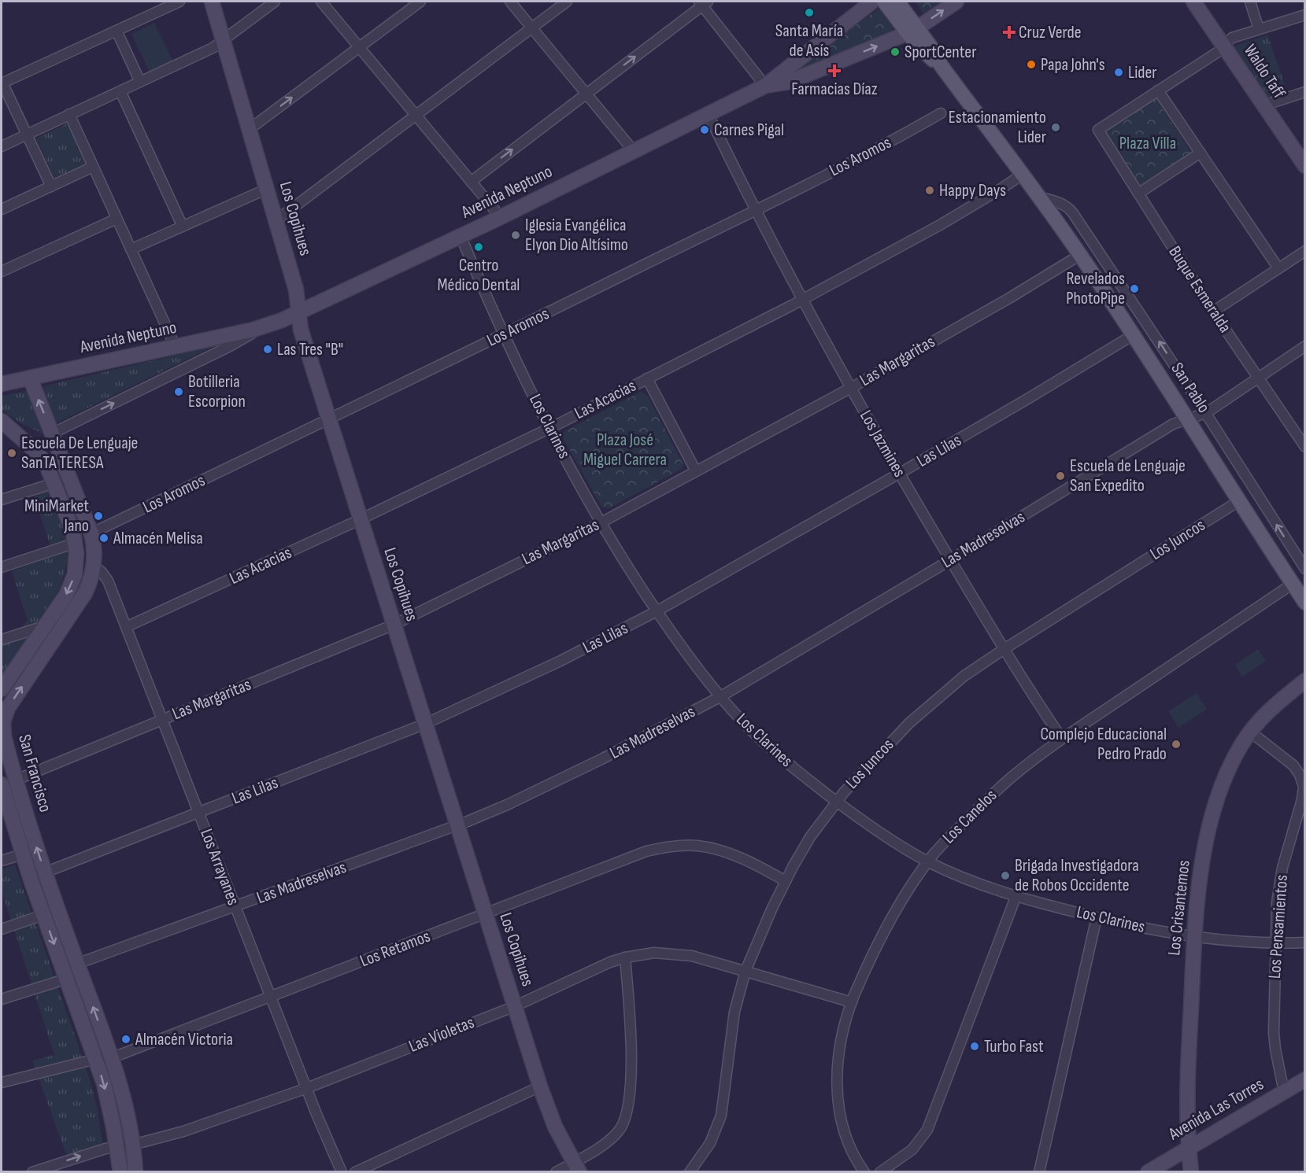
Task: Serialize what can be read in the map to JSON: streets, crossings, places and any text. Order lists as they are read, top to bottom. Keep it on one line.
{"streets":{"main road":["Waldo Taff","Avenida Neptuno","Los Copihues","San Pablo","San Francisco","Los Crisantemos","Avenida Las Torres"],"street":["Los Aromos","Buque Esmeralda","Las Margaritas","Las Acacias","Los Clarines","Los Jazmines","Las Lilas","Las Madreselvas","Los Juncos","Los Canelos","Los Arrayanes","Los Pensamientos","Los Retamos","Las Violetas"]},"crossings":[["Los Aromos","Los Copihues"],["Los Aromos","Los Clarines"],["Los Aromos","Los Jazmines"],["Los Aromos","San Francisco"],["Avenida Neptuno","Los Copihues"],["Avenida Neptuno","San Pablo"],["Avenida Neptuno","Los Clarines"],["Avenida Neptuno","Los Jazmines"],["Avenida Neptuno","San Francisco"],["Los Copihues","Las Margaritas"],["Los Copihues","Las Acacias"],["Los Copihues","Las Lilas"],["Los Copihues","Las Madreselvas"],["Los Copihues","Los Retamos"],["Los Copihues","Las Violetas"],["Buque Esmeralda","Las Madreselvas"],["Las Margaritas","San Pablo"],["Las Margaritas","Los Clarines"],["Las Margaritas","Los Jazmines"],["Las Margaritas","San Francisco"],["Las Margaritas","Los Arrayanes"],["San Pablo","Las Acacias"],["San Pablo","Las Lilas"],["San Pablo","Las Madreselvas"],["San Pablo","Los Juncos"],["San Pablo","Los Canelos"],["Las Acacias","Los Clarines"],["Las Acacias","Los Jazmines"],["Las Acacias","Los Arrayanes"],["Los Clarines","Las Lilas"],["Los Clarines","Las Madreselvas"],["Los Clarines","Los Juncos"],["Los Clarines","Los Canelos"],["Los Clarines","Los Crisantemos"],["Los Clarines","Los Pensamientos"],["Los Jazmines","Las Lilas"],["Los Jazmines","Las Madreselvas"],["Los Jazmines","Los Juncos"],["Los Jazmines","Los Canelos"],["Las Lilas","San Francisco"],["Las Lilas","Los Arrayanes"],["Las Madreselvas","San Francisco"],["Las Madreselvas","Los Arrayanes"],["Los Juncos","Los Retamos"],["Los Juncos","Las Violetas"],["San Francisco","Los Arrayanes"],["San Francisco","Los Retamos"],["San Francisco","Las Violetas"],["Los Canelos","Las Violetas"],["Los Arrayanes","Los Retamos"],["Los Arrayanes","Las Violetas"],["Los Crisantemos","Los Pensamientos"],["Los Crisantemos","Avenida Las Torres"],["Los Pensamientos","Avenida Las Torres"]],"parks":["Plaza Villa","Plaza José Miguel Carrera"],"places":{"other":["Santa María de Asís","SportCenter","Papa John's","Lider","Estacionamiento Lider","Carnes Pigal","Happy Days","Iglesia Evangélica Elyon Dio Altísimo","Centro Médico Dental","Revelados PhotoPipe","Las Tres \"B\"","Botilleria Escorpion","Escuela De Lenguaje SanTA TERESA","Escuela de Lenguaje San Expedito","MiniMarket Jano","Almacén Melisa","Complejo Educacional Pedro Prado","Brigada Investigadora de Robos Occidente","Almacén Victoria","Turbo Fast"],"health":["Cruz Verde","Farmacias Díaz"]}}
